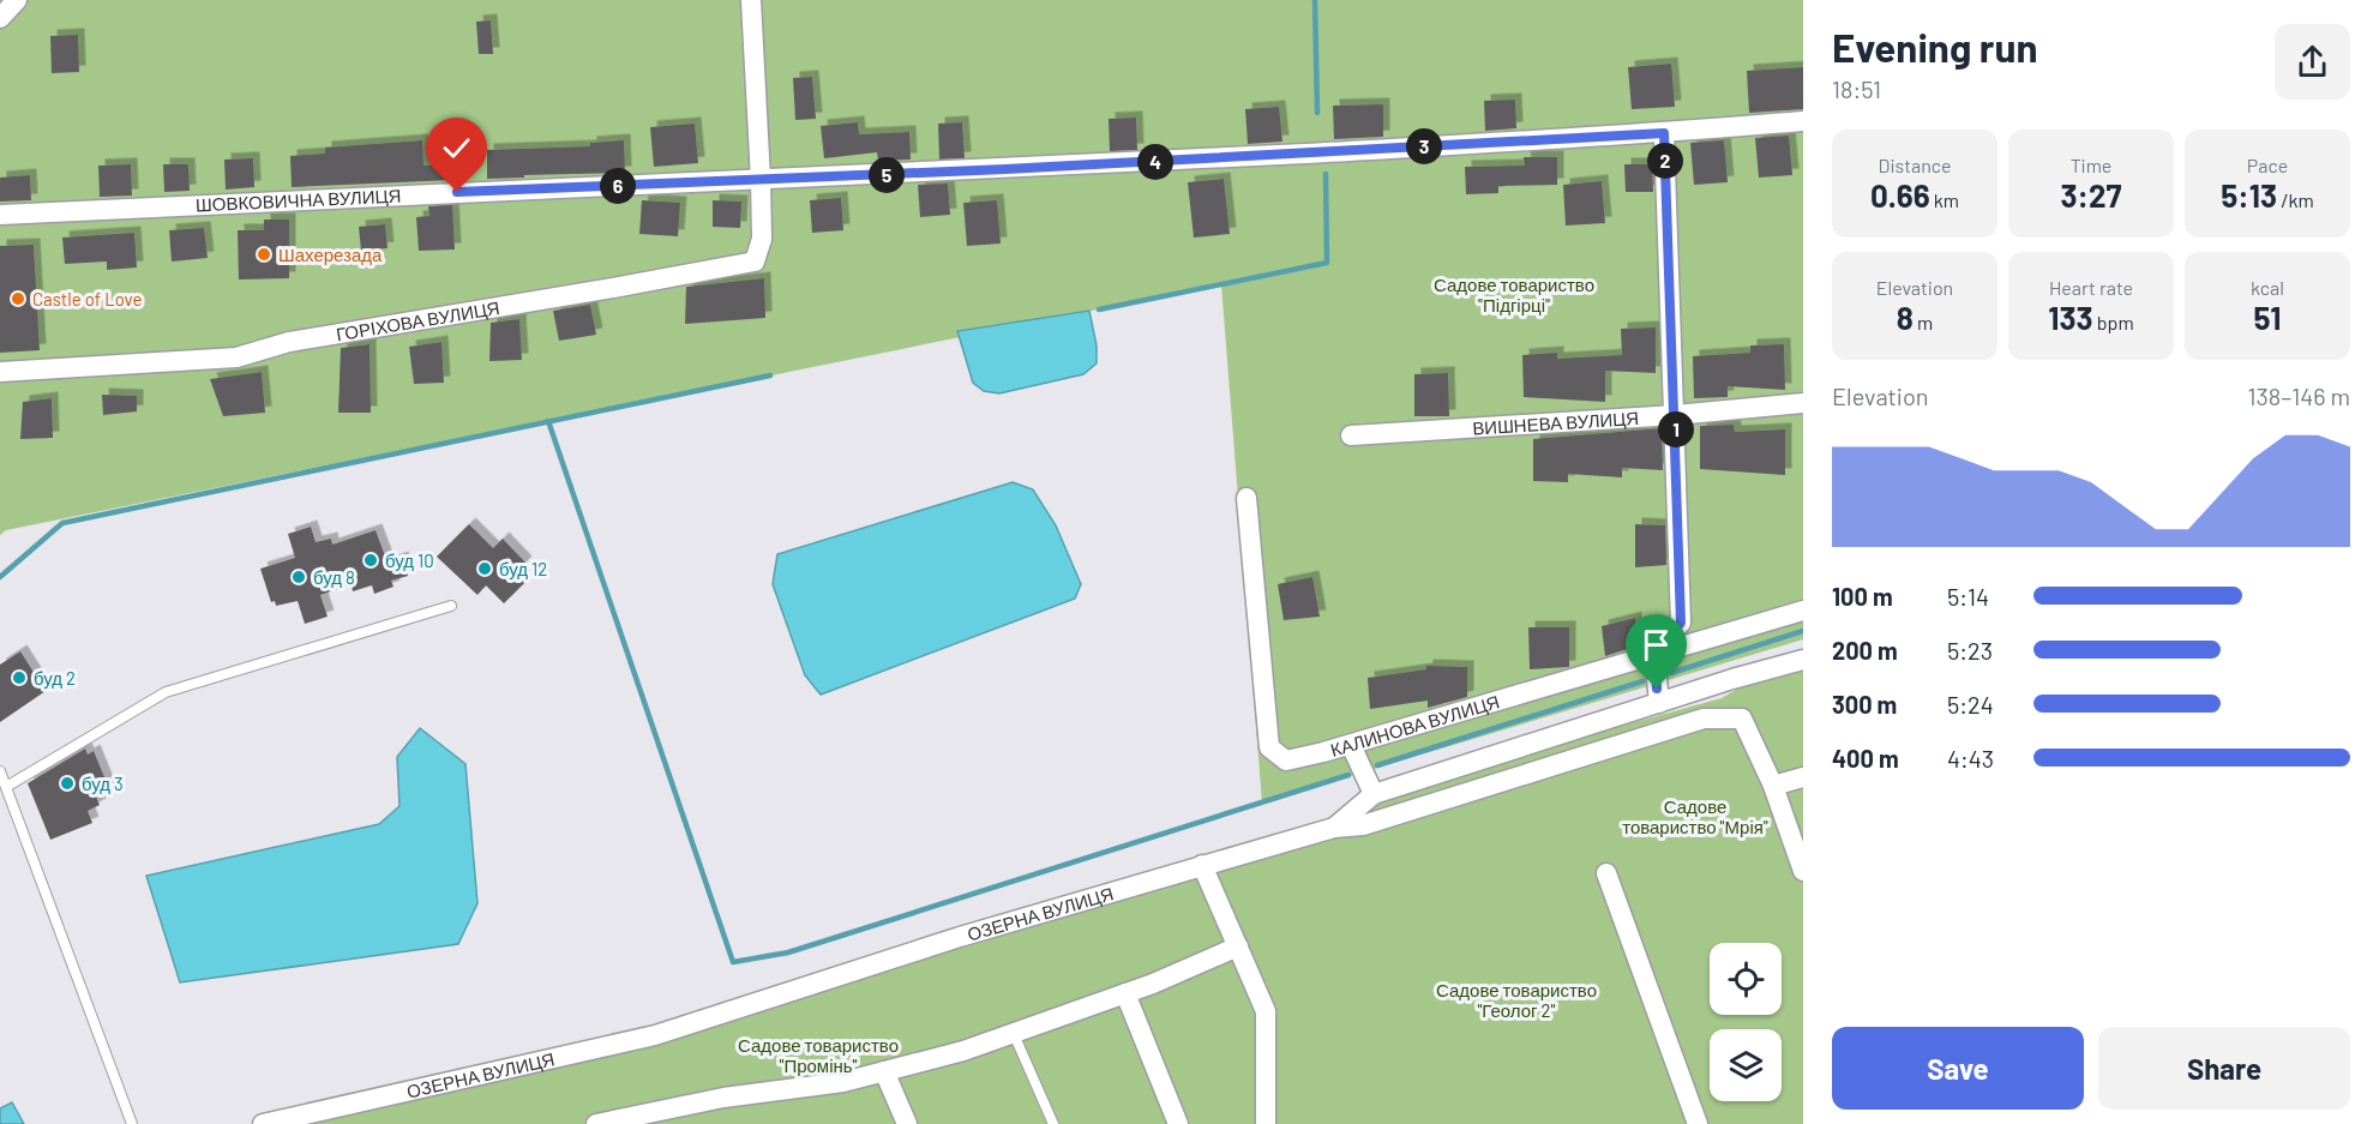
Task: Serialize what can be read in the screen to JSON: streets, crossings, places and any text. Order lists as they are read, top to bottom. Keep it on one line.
{"streets":{"street":["ШОВКОВИЧНА ВУЛИЦЯ","ГОРІХОВА ВУЛИЦЯ","ВИШНЕВА ВУЛИЦЯ","КАЛИНОВА ВУЛИЦЯ","ОЗЕРНА ВУЛИЦЯ"]},"crossings":[["ШОВКОВИЧНА ВУЛИЦЯ","ГОРІХОВА ВУЛИЦЯ"]],"parks":["Садове товариство \"Підгірці\"","Садове товариство \"Мрія\"","Садове товариство \"Геолог 2\"","Садове товариство \"Промінь\""],"places":["Шахерезада","Castle of Love","буд 10","буд 12","буд 8","буд 2","буд 3"],"page":{"heading":["Evening run","18:51"],"stats":[["Distance","0.66 km"],["Time","3:27"],["Pace","5:13 /km"],["Elevation","8 m"],["Heart rate","133 bpm"],["kcal","51"]],"pins":["3","2","4","5","6","1"],"chart":["Elevation","138–146 m"],"list":[{"name":"100 m","note":"5:14"},{"name":"200 m","note":"5:23"},{"name":"300 m","note":"5:24"},{"name":"400 m","note":"4:43"}],"buttons":["Save","Share"]}}
